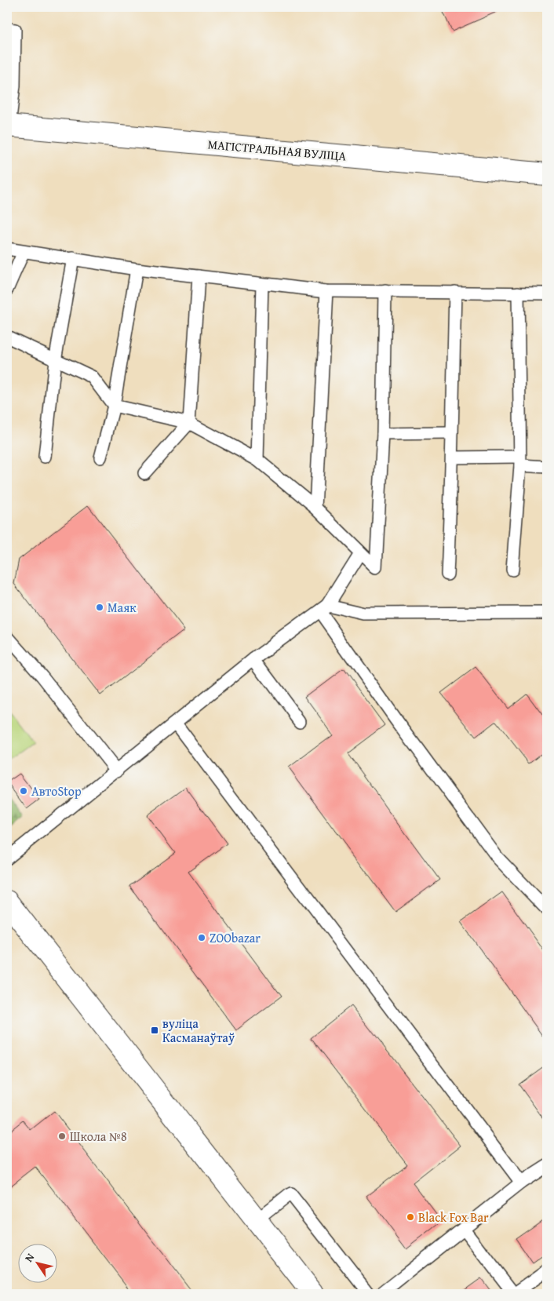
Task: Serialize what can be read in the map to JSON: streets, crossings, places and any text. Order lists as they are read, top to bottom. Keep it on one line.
{"streets":{"main road":["МАГІСТРАЛЬНАЯ ВУЛІЦА"]},"places":{"other":["Маяк","АвтоStop","ZOObazar","Школа №8","Black Fox Bar"],"transit":["вуліца Касманаўтаў"]},"north":"top left"}
